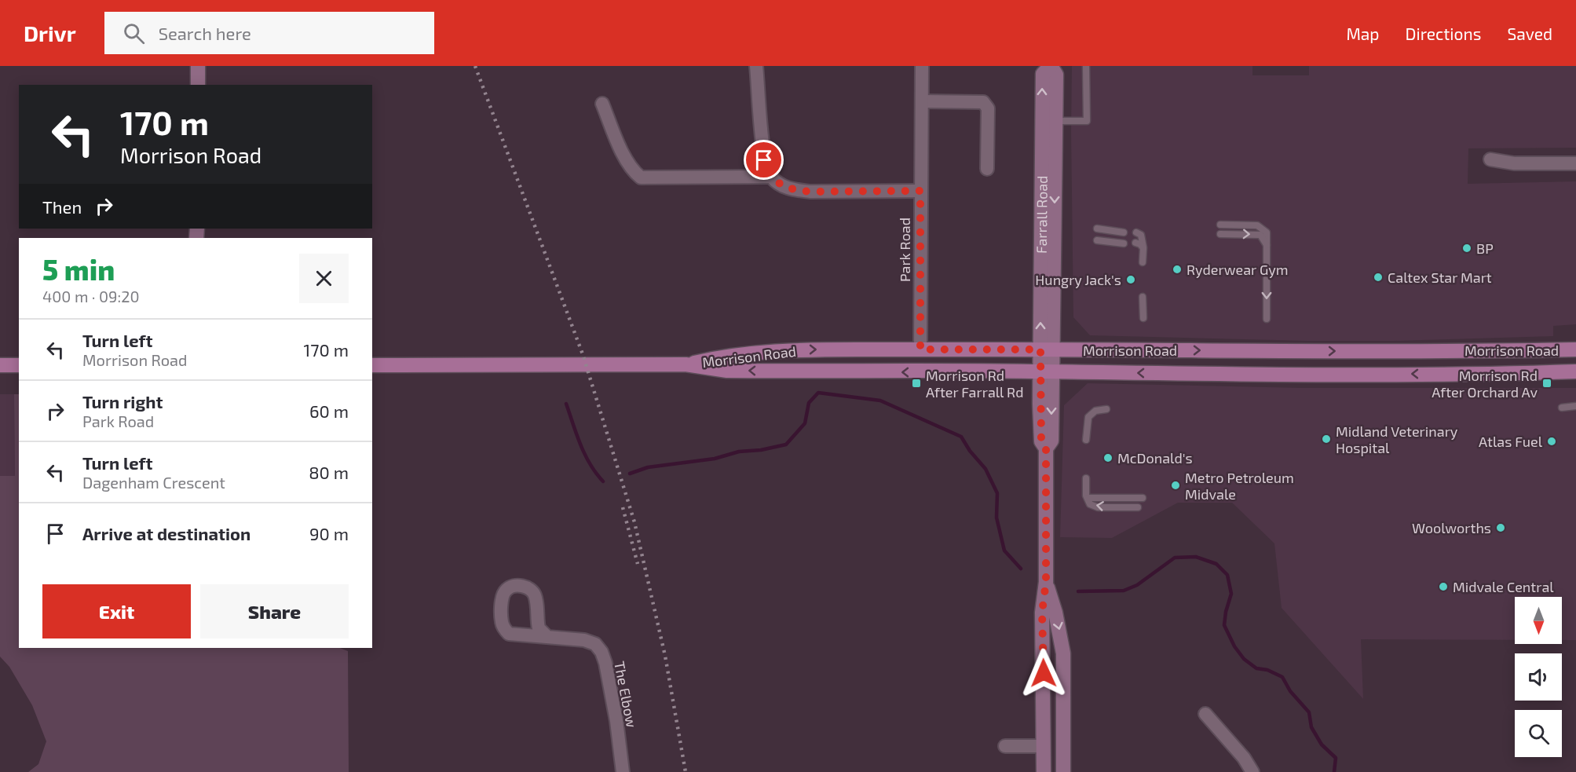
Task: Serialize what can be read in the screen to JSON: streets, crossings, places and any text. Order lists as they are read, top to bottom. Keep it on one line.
{"streets":{"main road":["Farrall Road","Morrison Road"],"street":["Park Road","The Elbow"]},"crossings":[["Farrall Road","Morrison Road"],["Park Road","Morrison Road"]],"places":{"other":["BP","Ryderwear Gym","Caltex Star Mart","Hungry Jack's","Midland Veterinary Hospital","Atlas Fuel","McDonald's","Metro Petroleum Midvale","Woolworths","Midvale Central"],"transit":["Morrison Rd After Farrall Rd","Morrison Rd After Orchard Av"]},"north":"bottom","page":{"header":"Drivr","search":"Search here","nav":["Map","Directions","Saved"],"turn":["170 m","Morrison Road"],"then":"Then","heading":["5 min","400 m · 09:20"],"list":[{"name":"Turn left","note":"Morrison Road","value":"170 m"},{"name":"Turn right","note":"Park Road","value":"60 m"},{"name":"Turn left","note":"Dagenham Crescent","value":"80 m"},{"name":"Arrive at destination","value":"90 m"}],"buttons":["Exit","Share"]}}
